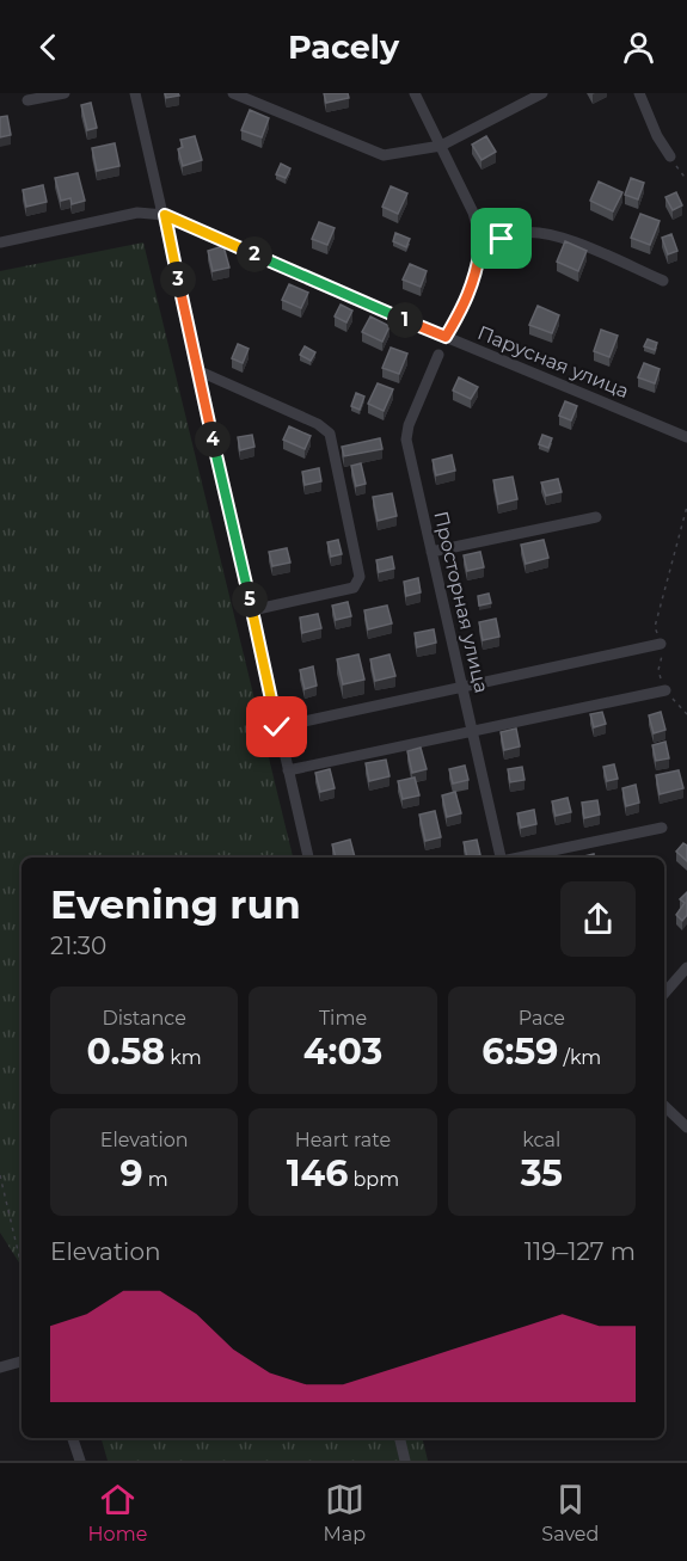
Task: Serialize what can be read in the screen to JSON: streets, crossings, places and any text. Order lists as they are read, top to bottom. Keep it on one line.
{"streets":{"street":["Парусная улица","Просторная улица"]},"page":{"header":"Pacely","pins":["2","3","1","4","5"],"heading":["Evening run","21:30"],"stats":[["Distance","0.58 km"],["Time","4:03"],["Pace","6:59 /km"],["Elevation","9 m"],["Heart rate","146 bpm"],["kcal","35"]],"chart":["Elevation","119–127 m"],"tabs":["Home","Map","Saved"]}}
